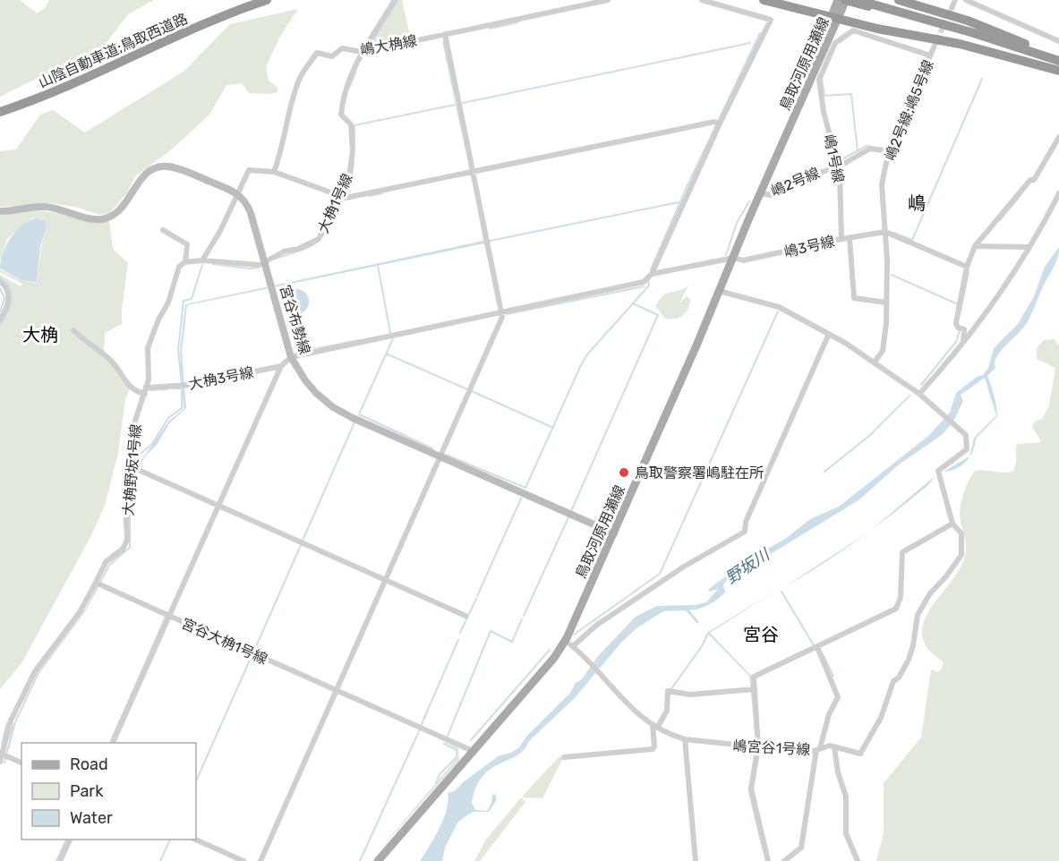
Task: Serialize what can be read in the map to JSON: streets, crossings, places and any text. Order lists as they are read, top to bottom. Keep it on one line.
{"streets":{"highway":["山陰自動車道;鳥取西道路"],"main road":["鳥取河原用瀬線"],"street":["嶋大桷線","嶋2号線;嶋5号線","嶋1号線","嶋2号線","大桷1号線","嶋3号線","宮谷布勢線","大桷3号線","大桷野坂1号線","宮谷大桷1号線","嶋宮谷1号線"]},"crossings":[["嶋大桷線","大桷1号線"],["鳥取河原用瀬線","嶋1号線"],["鳥取河原用瀬線","嶋2号線"],["鳥取河原用瀬線","嶋3号線"],["鳥取河原用瀬線","宮谷布勢線"],["鳥取河原用瀬線","宮谷大桷1号線"],["鳥取河原用瀬線","嶋宮谷1号線"],["嶋2号線;嶋5号線","嶋2号線"],["嶋2号線;嶋5号線","嶋3号線"],["嶋1号線","嶋2号線"],["嶋1号線","嶋3号線"],["大桷1号線","宮谷布勢線"],["嶋3号線","宮谷布勢線"],["大桷3号線","大桷野坂1号線"],["大桷3号線","宮谷大桷1号線"]],"districts":["嶋","大桷","宮谷"],"water":["野坂川"],"places":["鳥取警察署嶋駐在所"],"legend":["Road","Park","Water"]}
